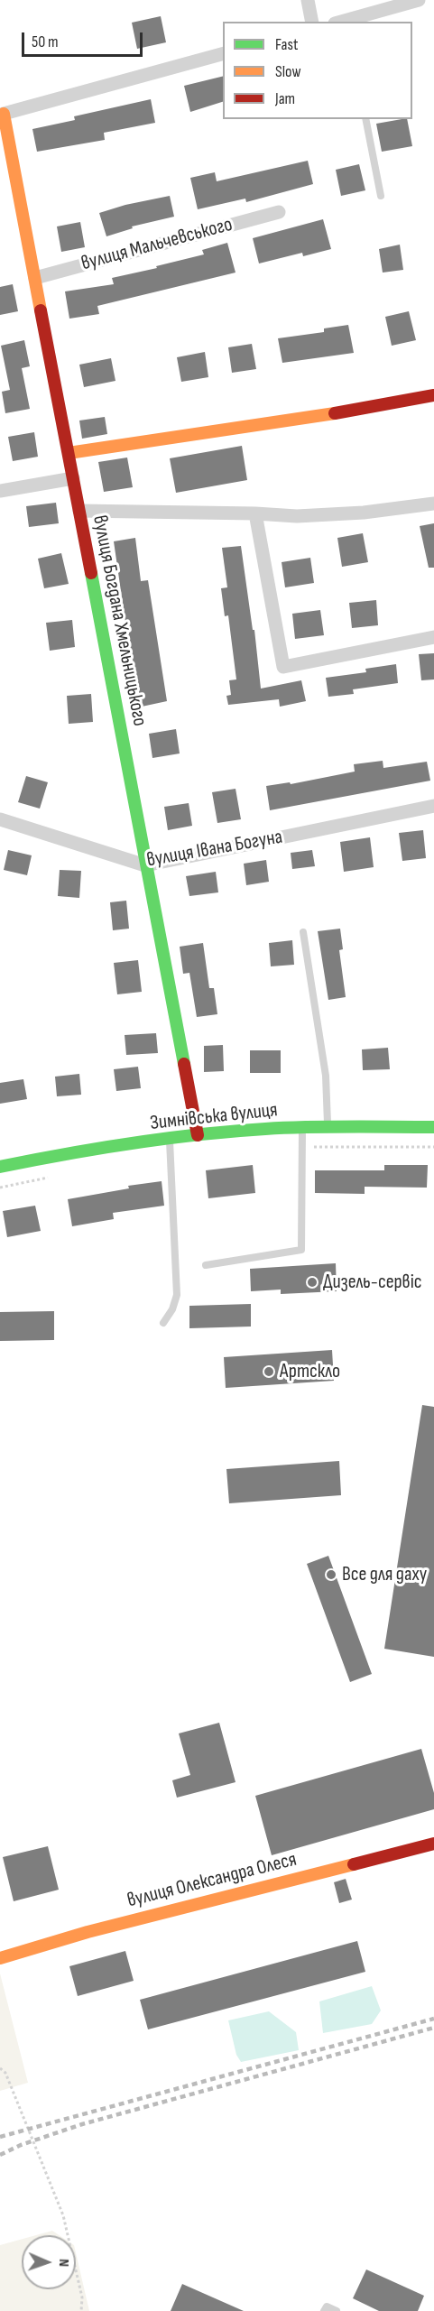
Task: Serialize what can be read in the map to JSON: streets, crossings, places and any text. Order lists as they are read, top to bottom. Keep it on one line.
{"streets":{"street":["вулиця Мальчевського","вулиця Богдана Хмельницького","вулиця Івана Богуна","Зимнівська вулиця","вулиця Олександра Олеся"]},"crossings":[["вулиця Мальчевського","вулиця Богдана Хмельницького"],["вулиця Богдана Хмельницького","вулиця Івана Богуна"],["вулиця Богдана Хмельницького","Зимнівська вулиця"]],"places":["Дизель-сервіс","Артскло","Все для даху"],"legend":["Fast","Slow","Jam"],"scale_bar":"50 m","north":"right"}
